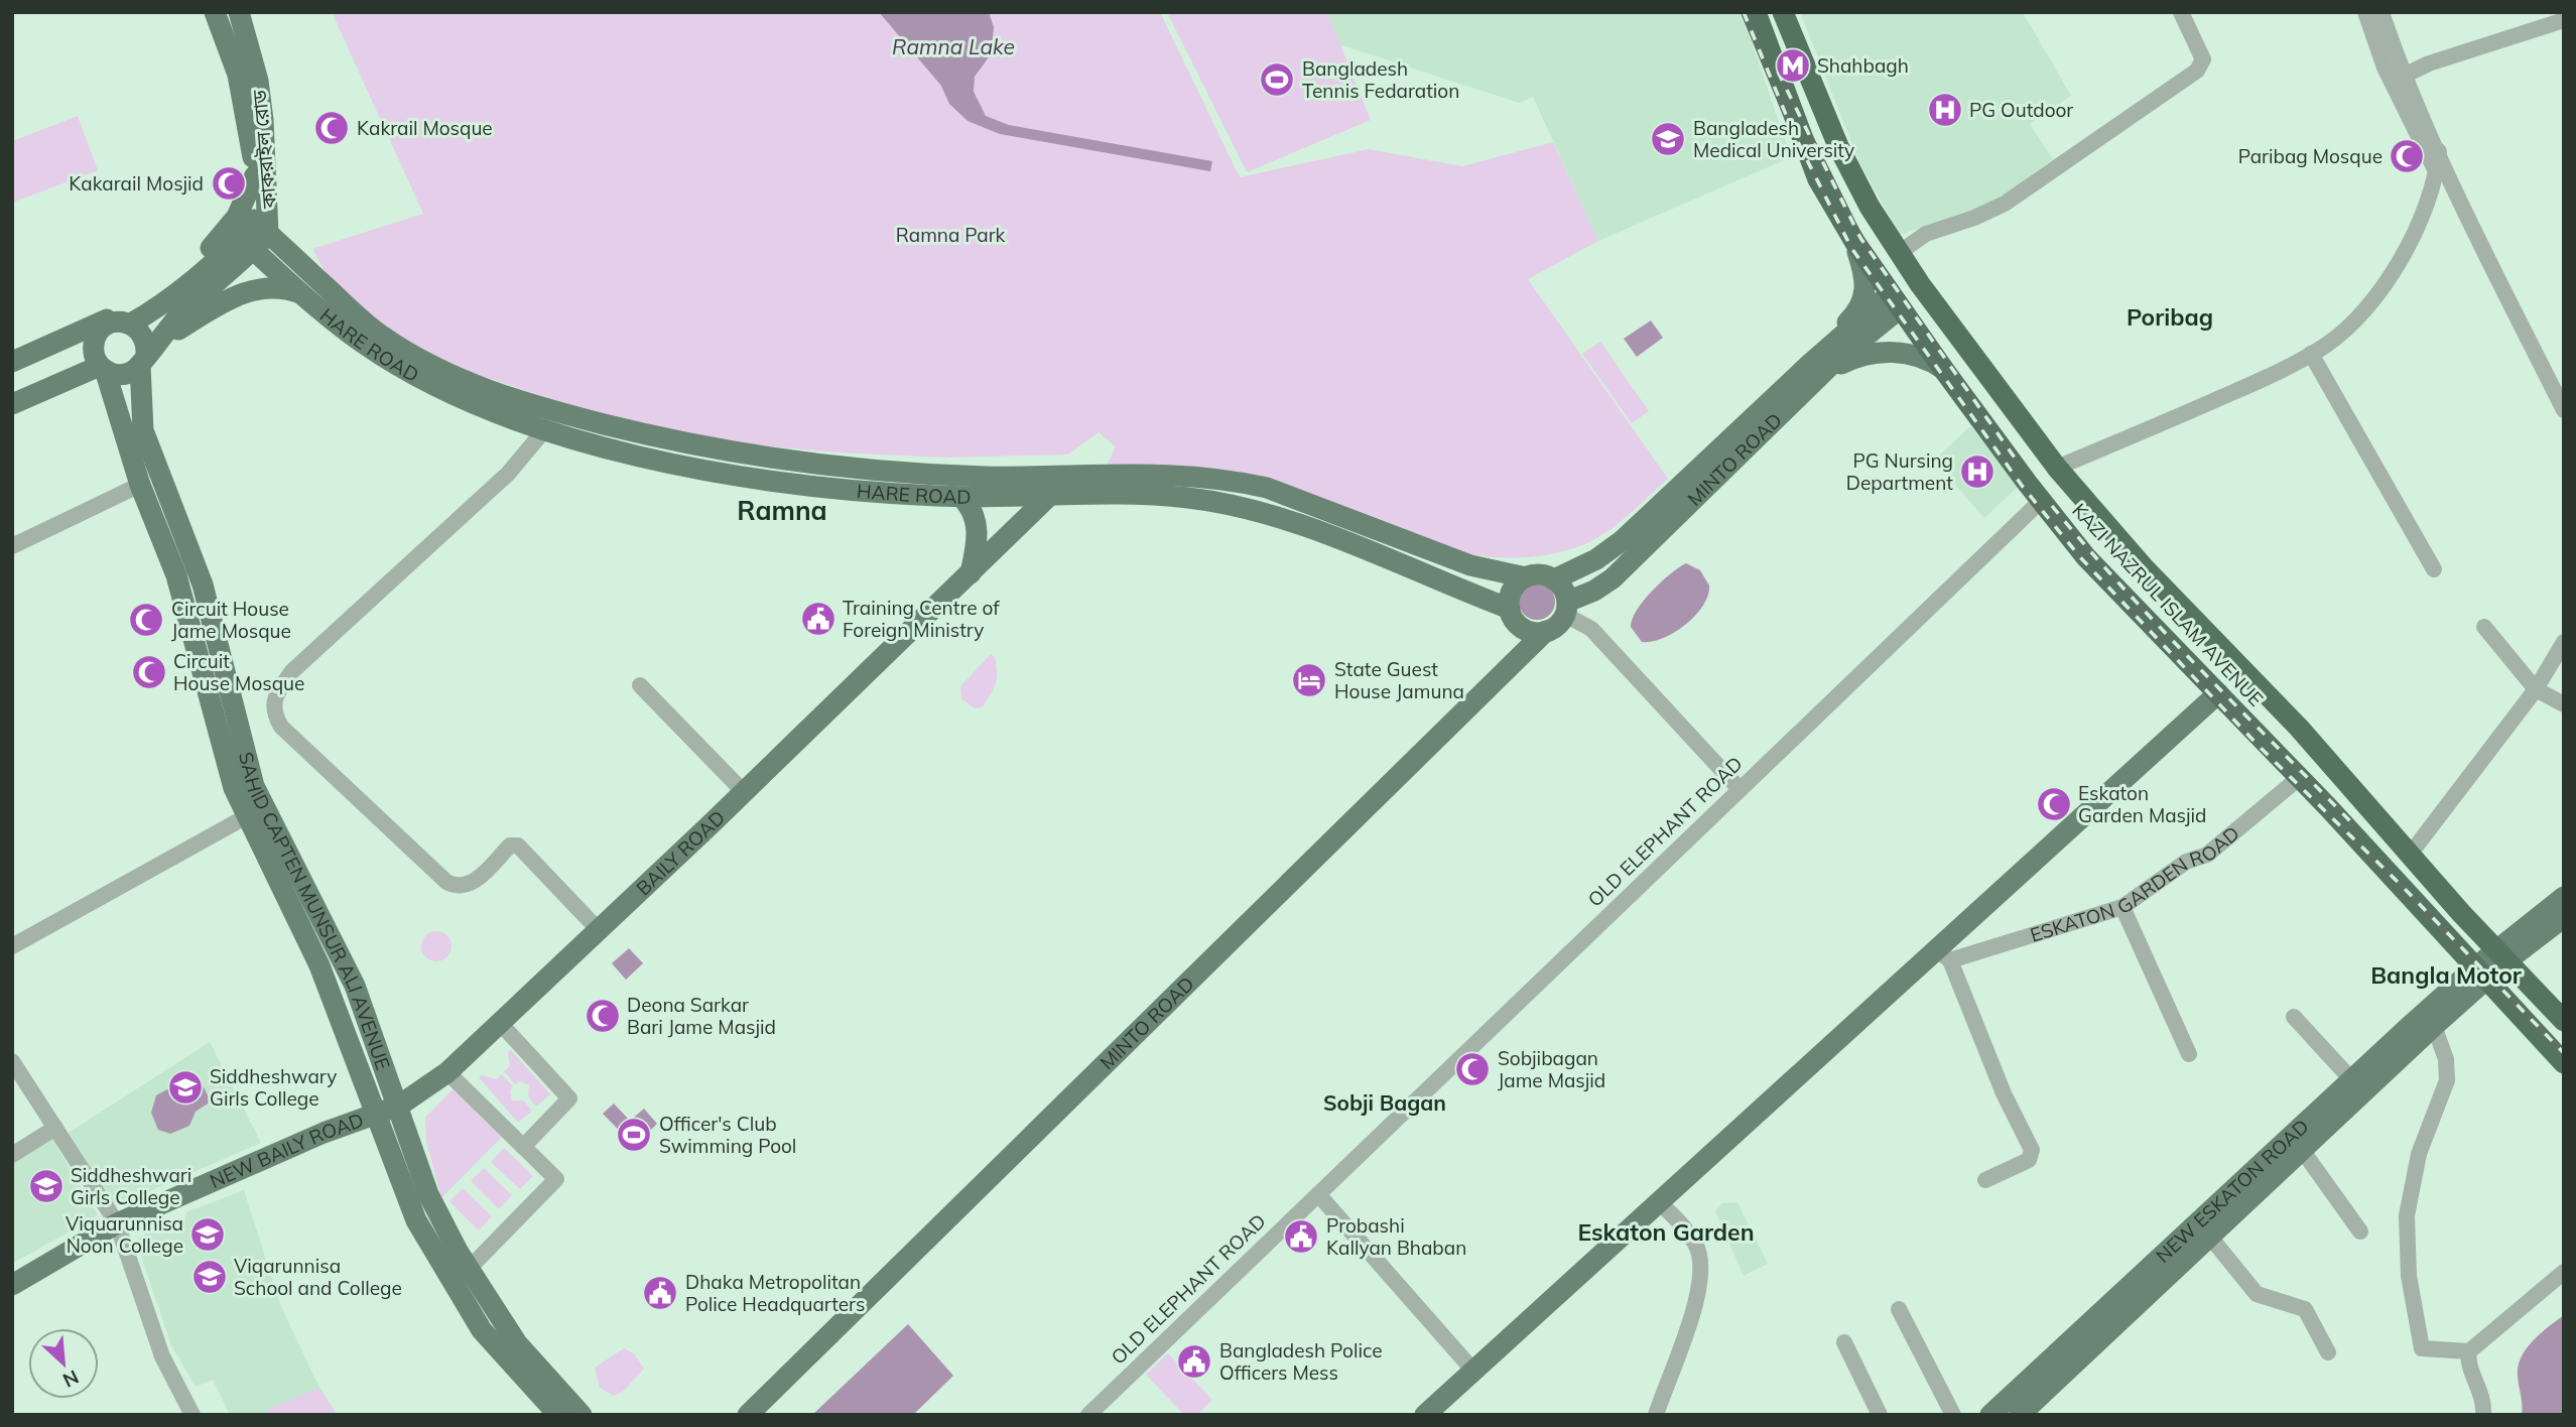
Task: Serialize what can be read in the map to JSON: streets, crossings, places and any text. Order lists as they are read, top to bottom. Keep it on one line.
{"streets":{"highway":["KAZI NAZRUL ISLAM AVENUE"],"main road":["কাকরাইল রোড","HARE ROAD","MINTO ROAD","BAILY ROAD","ESKATON GARDEN ROAD","SAHID CAPTEN MUNSUR ALI AVENUE","NEW BAILY ROAD","NEW ESKATON ROAD"],"street":["OLD ELEPHANT ROAD"]},"crossings":[["কাকরাইল রোড","HARE ROAD"],["HARE ROAD","MINTO ROAD"],["HARE ROAD","BAILY ROAD"],["MINTO ROAD","KAZI NAZRUL ISLAM AVENUE"],["KAZI NAZRUL ISLAM AVENUE","OLD ELEPHANT ROAD"],["KAZI NAZRUL ISLAM AVENUE","ESKATON GARDEN ROAD"],["KAZI NAZRUL ISLAM AVENUE","NEW ESKATON ROAD"],["BAILY ROAD","SAHID CAPTEN MUNSUR ALI AVENUE"],["BAILY ROAD","NEW BAILY ROAD"],["SAHID CAPTEN MUNSUR ALI AVENUE","NEW BAILY ROAD"]],"districts":["Poribag","Ramna","Bangla Motor","Sobji Bagan","Eskaton Garden"],"water":["Ramna Lake"],"parks":["Ramna Park"],"places":{"metro station":["Shahbagh"],"sports":["Bangladesh Tennis Fedaration","Officer's Club Swimming Pool"],"hospital":["PG Outdoor","PG Nursing Department"],"mosque":["Kakrail Mosque","Paribag Mosque","Kakarail Mosjid","Circuit House Jame Mosque","Circuit House Mosque","Eskaton Garden Masjid","Deona Sarkar Bari Jame Masjid","Sobjibagan Jame Masjid"],"school or university":["Bangladesh Medical University","Siddheshwary Girls College","Siddheshwari Girls College","Viquarunnisa Noon College","Viqarunnisa School and College"],"public building":["Training Centre of Foreign Ministry","Probashi Kallyan Bhaban","Dhaka Metropolitan Police Headquarters","Bangladesh Police Officers Mess"],"hotel":["State Guest House Jamuna"]},"north":"bottom right"}
